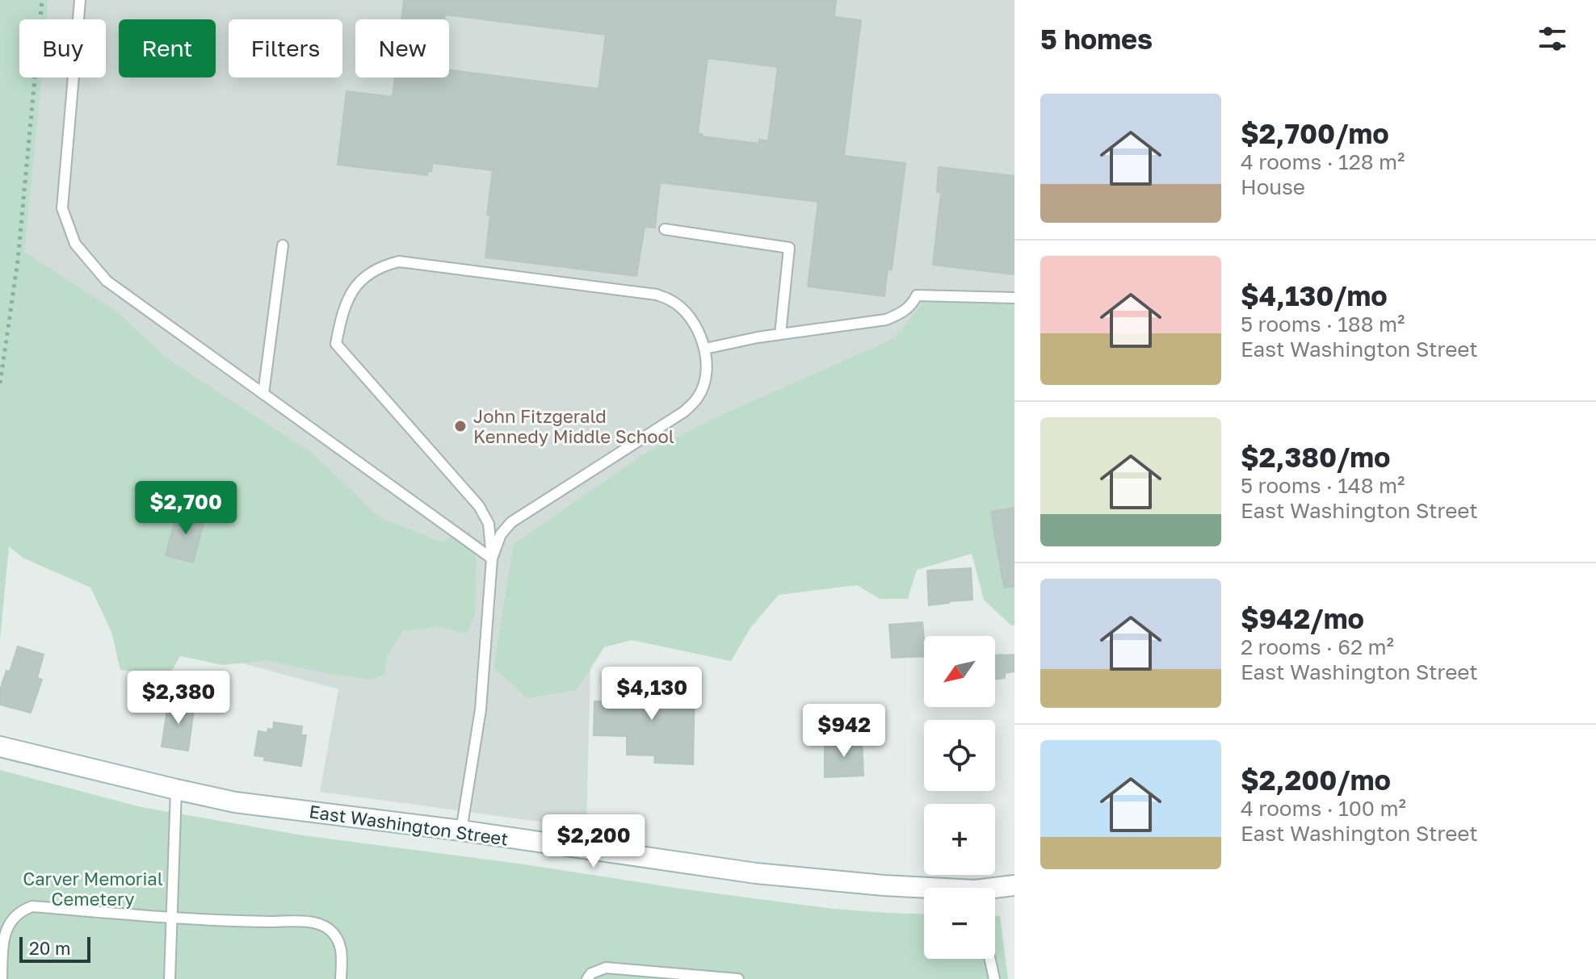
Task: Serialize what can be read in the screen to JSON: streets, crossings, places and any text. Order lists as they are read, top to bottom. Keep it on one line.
{"streets":{"main road":["East Washington Street"]},"parks":["Carver Memorial Cemetery"],"places":["John Fitzgerald Kennedy Middle School"],"scale_bar":"20 m","north":"bottom left","page":{"heading":"5 homes","chip":["Buy","Rent","Filters","New"],"list":[{"name":"$2,700/mo","note":"4 rooms · 128 m² · House"},{"name":"$4,130/mo","note":"5 rooms · 188 m² · East Washington Street"},{"name":"$2,380/mo","note":"5 rooms · 148 m² · East Washington Street"},{"name":"$942/mo","note":"2 rooms · 62 m² · East Washington Street"},{"name":"$2,200/mo","note":"4 rooms · 100 m² · East Washington Street"}],"price":["$2,700","$4,130","$2,380","$942","$2,200"],"map_buttons":["+","−"],"scale":"20 m"}}
